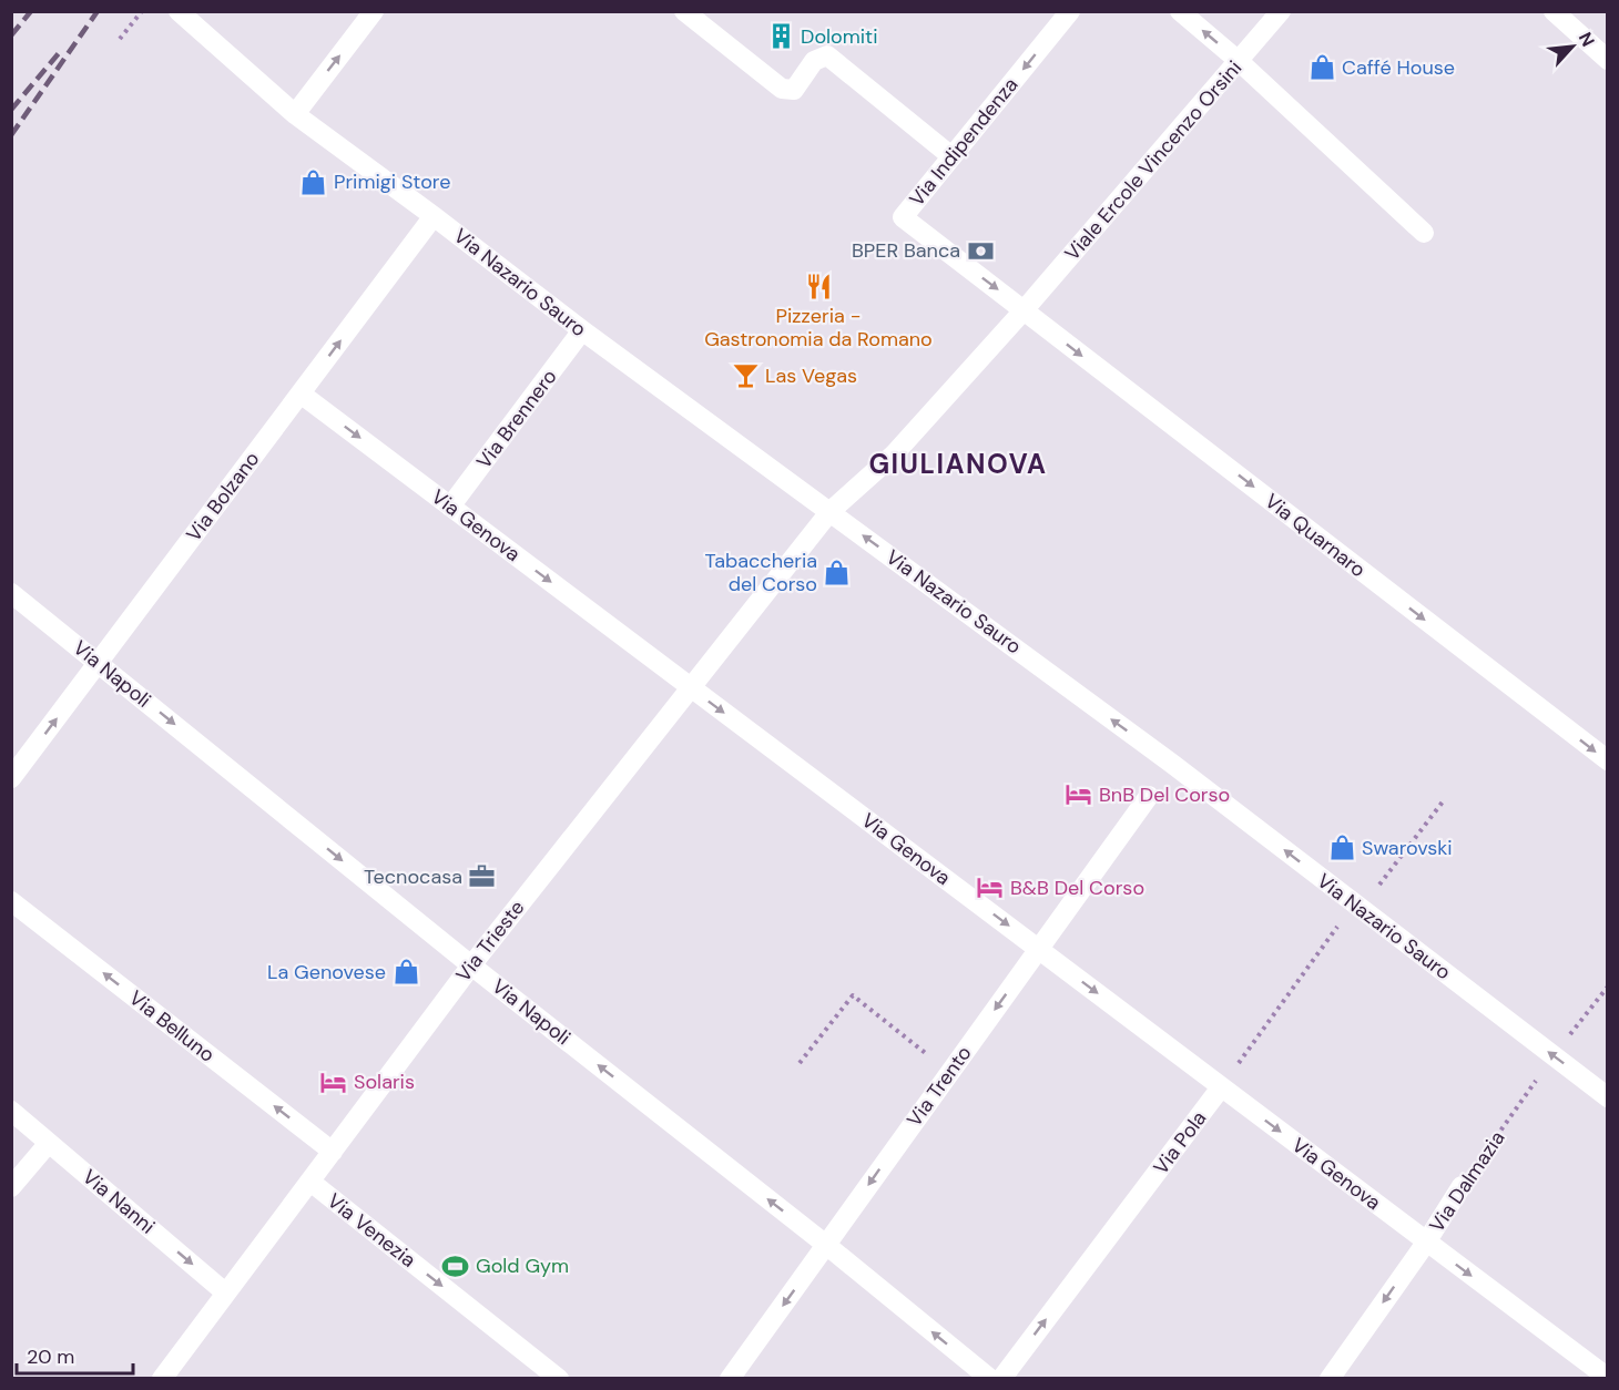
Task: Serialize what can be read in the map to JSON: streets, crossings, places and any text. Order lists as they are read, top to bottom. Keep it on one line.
{"streets":{"street":["Via Indipendenza","Viale Ercole Vincenzo Orsini","Via Nazario Sauro","Via Brennero","Via Bolzano","Via Genova","Via Quarnaro","Via Napoli","Via Trieste","Via Belluno","Via Trento","Via Pola","Via Dalmazia","Via Nanni","Via Venezia"]},"crossings":[["Via Indipendenza","Viale Ercole Vincenzo Orsini"],["Via Indipendenza","Via Quarnaro"],["Viale Ercole Vincenzo Orsini","Via Quarnaro"],["Viale Ercole Vincenzo Orsini","Via Trieste"],["Via Nazario Sauro","Via Brennero"],["Via Nazario Sauro","Via Bolzano"],["Via Nazario Sauro","Via Trieste"],["Via Nazario Sauro","Via Dalmazia"],["Via Brennero","Via Genova"],["Via Bolzano","Via Genova"],["Via Bolzano","Via Napoli"],["Via Genova","Via Trieste"],["Via Genova","Via Trento"],["Via Genova","Via Pola"],["Via Genova","Via Dalmazia"],["Via Napoli","Via Trieste"],["Via Napoli","Via Trento"],["Via Trieste","Via Belluno"],["Via Trieste","Via Nanni"],["Via Trieste","Via Venezia"]],"one_way":["Via Nazario Sauro","Via Bolzano","Via Genova","Via Quarnaro","Via Belluno","Via Trento","Via Pola","Via Nanni","Via Venezia"],"districts":["GIULIANOVA"],"places":{"building":["Dolomiti"],"shop":["Caffé House","Primigi Store","Tabaccheria del Corso","Swarovski","La Genovese"],"bank":["BPER Banca"],"restaurant":["Pizzeria - Gastronomia da Romano"],"bar":["Las Vegas"],"hotel":["BnB Del Corso","B&B Del Corso","Solaris"],"office":["Tecnocasa"],"sports":["Gold Gym"]},"scale_bar":"20 m","north":"top right"}
